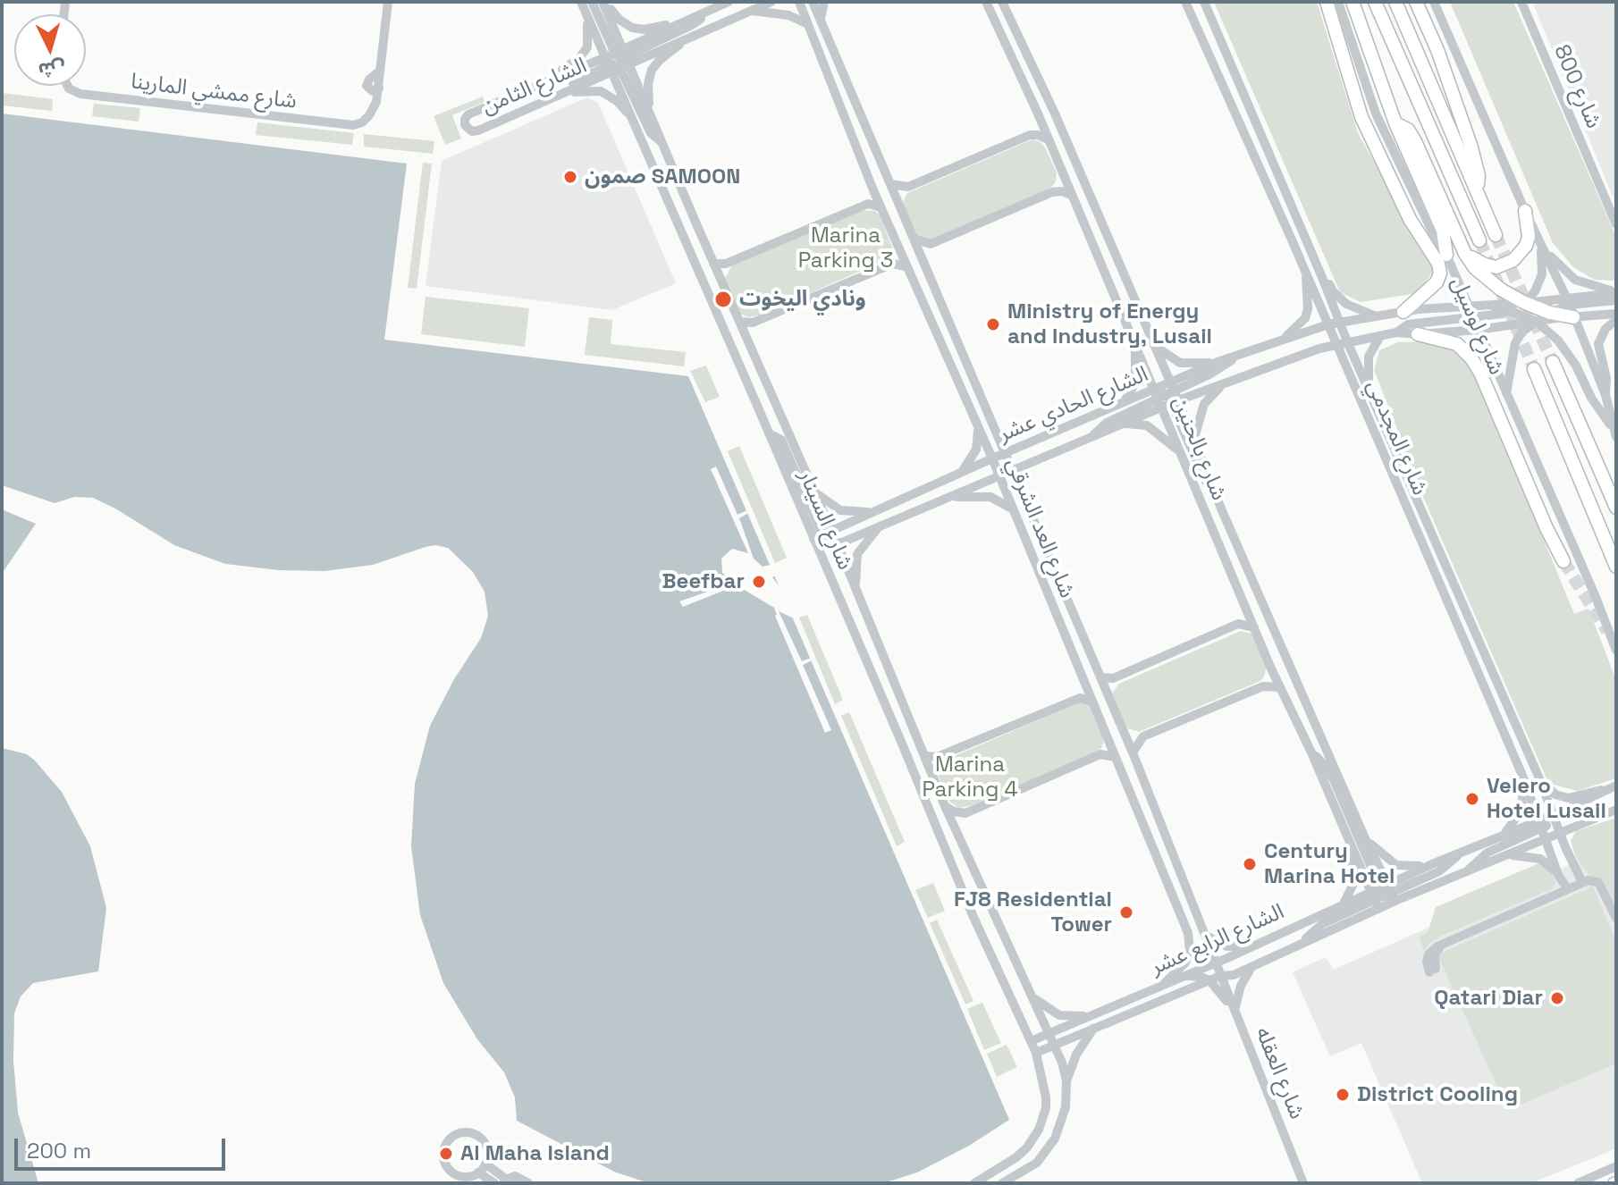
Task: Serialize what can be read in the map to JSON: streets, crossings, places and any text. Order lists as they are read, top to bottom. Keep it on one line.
{"streets":{"highway":["شارع لوسيل"],"street":["الشارع الثامن","شارع 800","شارع ممشي المارينا","الشارع الحادي عشر","شارع المجدمي","شارع بالحنين","شارع السينار","شارع العد الشرقي","الشارع الرابع عشر","شارع العقله"]},"crossings":[["الشارع الثامن","شارع السينار"],["الشارع الثامن","شارع العد الشرقي"],["شارع لوسيل","الشارع الحادي عشر"],["الشارع الحادي عشر","شارع المجدمي"],["الشارع الحادي عشر","شارع بالحنين"],["الشارع الحادي عشر","شارع السينار"],["الشارع الحادي عشر","شارع العد الشرقي"],["شارع المجدمي","الشارع الرابع عشر"],["شارع بالحنين","الشارع الرابع عشر"],["شارع السينار","شارع العد الشرقي"],["شارع السينار","الشارع الرابع عشر"],["شارع العد الشرقي","الشارع الرابع عشر"],["شارع العد الشرقي","شارع العقله"],["الشارع الرابع عشر","شارع العقله"]],"parks":["Marina Parking 3","Marina Parking 4"],"places":["صمون SAMOON","ونادي اليخوت","Ministry of Energy and Industry, Lusail","Beefbar","Velero Hotel Lusail","Century Marina Hotel","FJ8 Residential Tower","Qatari Diar","District Cooling","Al Maha Island"],"scale_bar":"200 m","north":"bottom"}
